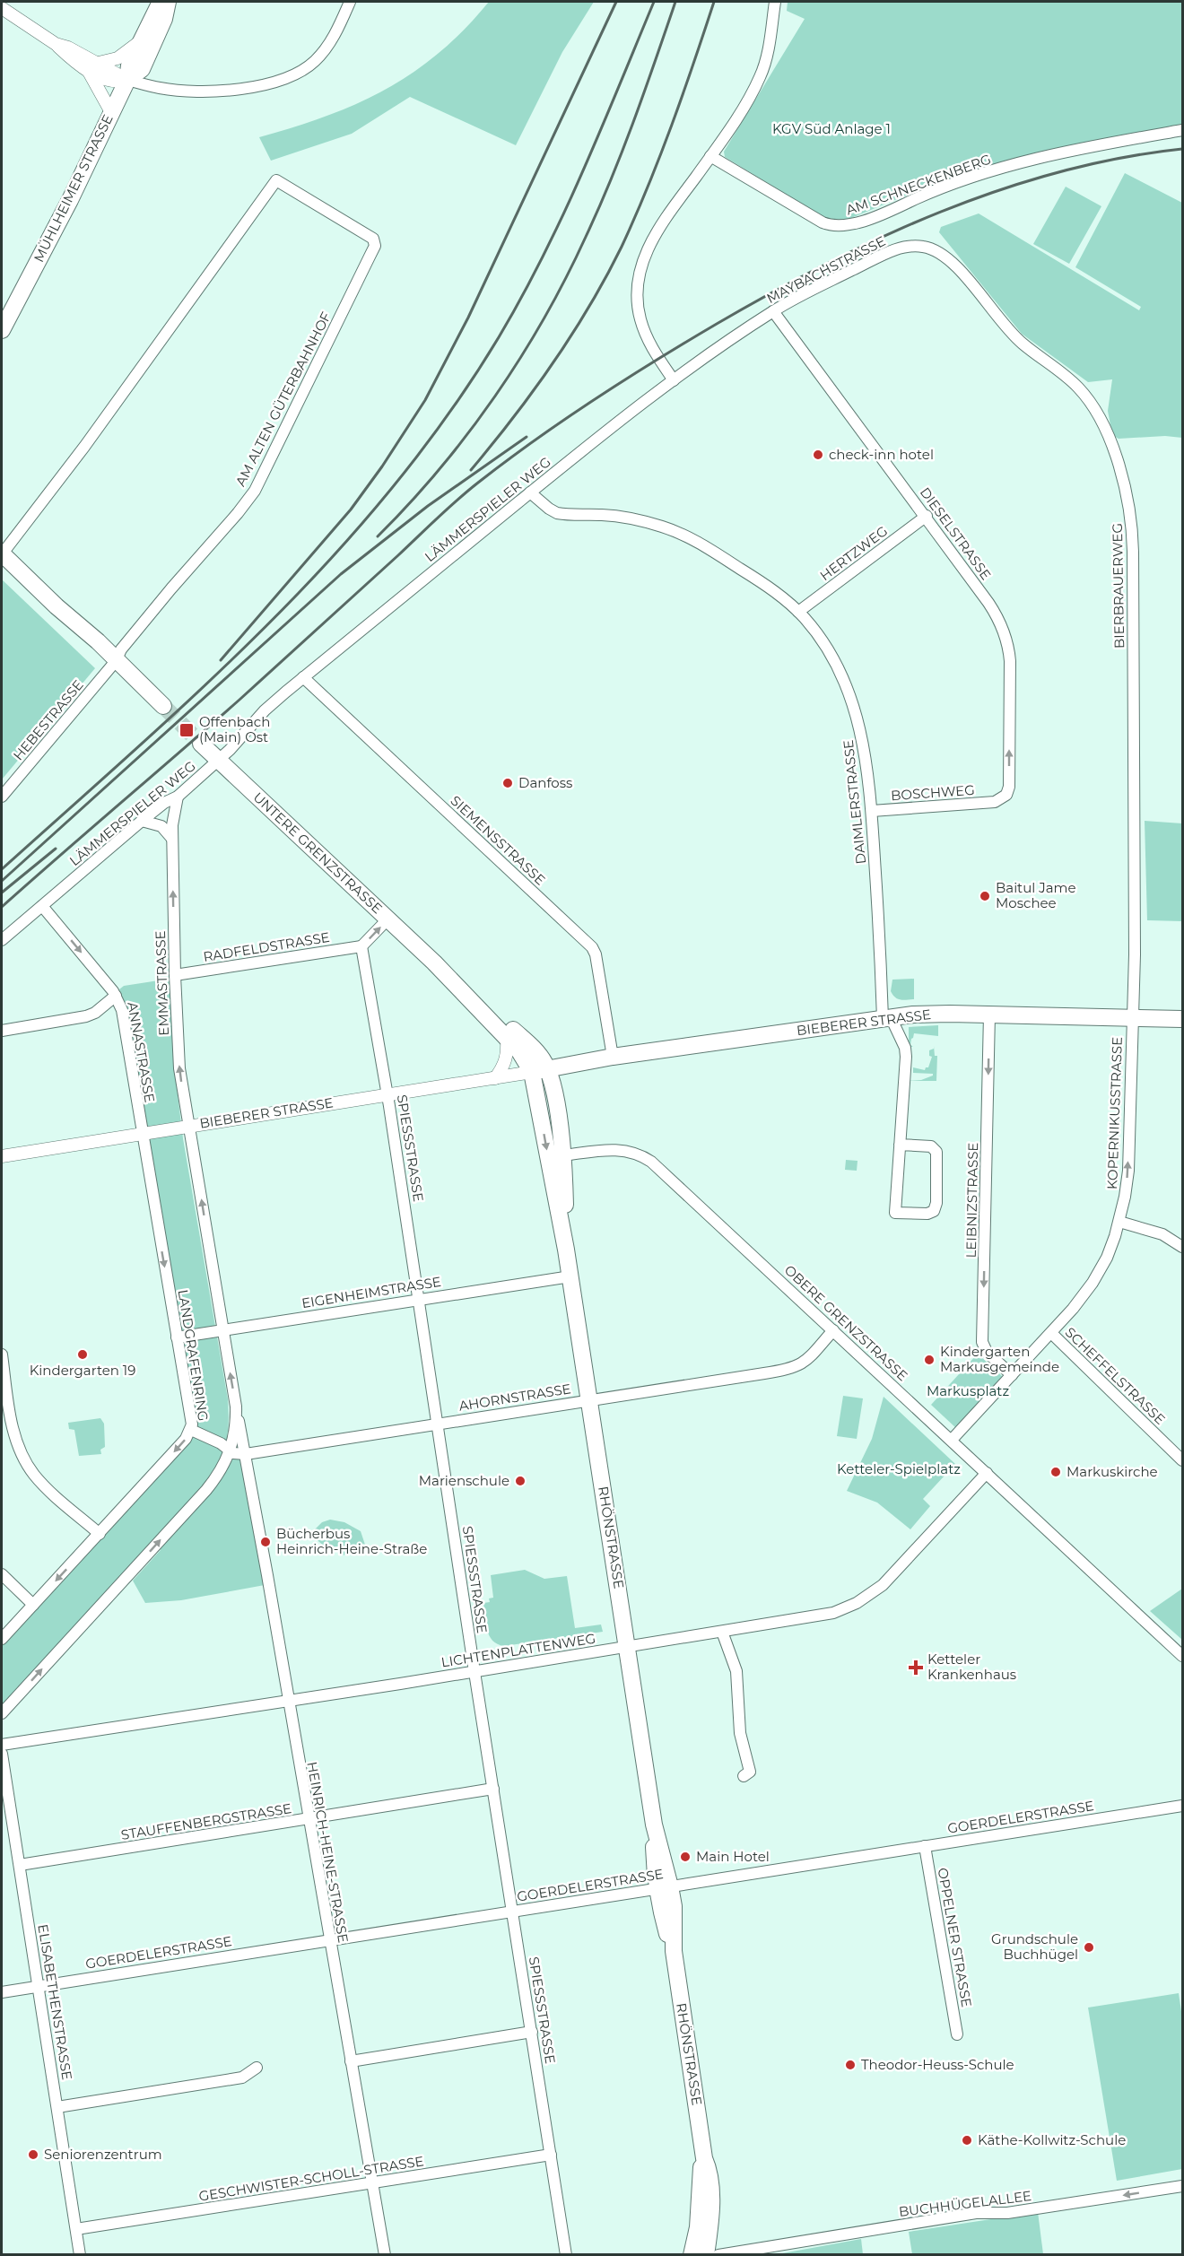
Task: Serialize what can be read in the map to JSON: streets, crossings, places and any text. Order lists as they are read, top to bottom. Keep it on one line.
{"streets":{"main road":["MÜHLHEIMER STRASSE","UNTERE GRENZSTRASSE","BIEBERER STRASSE","RHÖNSTRASSE"],"street":["AM SCHNECKENBERG","MAYBACHSTRASSE","AM ALTEN GÜTERBAHNHOF","LÄMMERSPIELER WEG","DIESELSTRASSE","HERTZWEG","BIERBRAUERWEG","HEBESTRASSE","BOSCHWEG","DAIMLERSTRASSE","SIEMENSSTRASSE","RADFELDSTRASSE","EMMASTRASSE","ANNASTRASSE","KOPERNIKUSSTRASSE","SPIESSSTRASSE","LEIBNIZSTRASSE","EIGENHEIMSTRASSE","OBERE GRENZSTRASSE","LANDGRAFENRING","SCHEFFELSTRASSE","AHORNSTRASSE","LICHTENPLATTENWEG","GOERDELERSTRASSE","STAUFFENBERGSTRASSE","HEINRICH-HEINE-STRASSE","OPPELNER STRASSE","ELISABETHENSTRASSE","GESCHWISTER-SCHOLL-STRASSE","BUCHHÜGELALLEE"]},"crossings":[["MAYBACHSTRASSE","LÄMMERSPIELER WEG"],["MAYBACHSTRASSE","DIESELSTRASSE"],["MAYBACHSTRASSE","BIERBRAUERWEG"],["AM ALTEN GÜTERBAHNHOF","HEBESTRASSE"],["LÄMMERSPIELER WEG","DAIMLERSTRASSE"],["LÄMMERSPIELER WEG","SIEMENSSTRASSE"],["LÄMMERSPIELER WEG","UNTERE GRENZSTRASSE"],["LÄMMERSPIELER WEG","EMMASTRASSE"],["LÄMMERSPIELER WEG","ANNASTRASSE"],["DIESELSTRASSE","HERTZWEG"],["DIESELSTRASSE","BOSCHWEG"],["HERTZWEG","DAIMLERSTRASSE"],["BIERBRAUERWEG","BIEBERER STRASSE"],["BIERBRAUERWEG","KOPERNIKUSSTRASSE"],["BOSCHWEG","DAIMLERSTRASSE"],["DAIMLERSTRASSE","BIEBERER STRASSE"],["SIEMENSSTRASSE","BIEBERER STRASSE"],["UNTERE GRENZSTRASSE","BIEBERER STRASSE"],["UNTERE GRENZSTRASSE","RHÖNSTRASSE"],["RADFELDSTRASSE","EMMASTRASSE"],["RADFELDSTRASSE","SPIESSSTRASSE"],["EMMASTRASSE","BIEBERER STRASSE"],["BIEBERER STRASSE","ANNASTRASSE"],["BIEBERER STRASSE","KOPERNIKUSSTRASSE"],["BIEBERER STRASSE","SPIESSSTRASSE"],["BIEBERER STRASSE","LEIBNIZSTRASSE"],["BIEBERER STRASSE","LANDGRAFENRING"],["BIEBERER STRASSE","RHÖNSTRASSE"],["ANNASTRASSE","LANDGRAFENRING"],["KOPERNIKUSSTRASSE","LEIBNIZSTRASSE"],["KOPERNIKUSSTRASSE","OBERE GRENZSTRASSE"],["KOPERNIKUSSTRASSE","SCHEFFELSTRASSE"],["SPIESSSTRASSE","EIGENHEIMSTRASSE"],["SPIESSSTRASSE","AHORNSTRASSE"],["SPIESSSTRASSE","LICHTENPLATTENWEG"],["SPIESSSTRASSE","GOERDELERSTRASSE"],["SPIESSSTRASSE","STAUFFENBERGSTRASSE"],["SPIESSSTRASSE","GESCHWISTER-SCHOLL-STRASSE"],["EIGENHEIMSTRASSE","LANDGRAFENRING"],["EIGENHEIMSTRASSE","RHÖNSTRASSE"],["OBERE GRENZSTRASSE","AHORNSTRASSE"],["OBERE GRENZSTRASSE","RHÖNSTRASSE"],["OBERE GRENZSTRASSE","LICHTENPLATTENWEG"],["LANDGRAFENRING","AHORNSTRASSE"],["AHORNSTRASSE","RHÖNSTRASSE"],["AHORNSTRASSE","HEINRICH-HEINE-STRASSE"],["RHÖNSTRASSE","LICHTENPLATTENWEG"],["RHÖNSTRASSE","GOERDELERSTRASSE"],["LICHTENPLATTENWEG","HEINRICH-HEINE-STRASSE"],["GOERDELERSTRASSE","HEINRICH-HEINE-STRASSE"],["GOERDELERSTRASSE","OPPELNER STRASSE"],["GOERDELERSTRASSE","ELISABETHENSTRASSE"],["STAUFFENBERGSTRASSE","HEINRICH-HEINE-STRASSE"],["STAUFFENBERGSTRASSE","ELISABETHENSTRASSE"],["HEINRICH-HEINE-STRASSE","GESCHWISTER-SCHOLL-STRASSE"],["ELISABETHENSTRASSE","GESCHWISTER-SCHOLL-STRASSE"]],"one_way":["DIESELSTRASSE","EMMASTRASSE","ANNASTRASSE","KOPERNIKUSSTRASSE","BUCHHÜGELALLEE"],"parks":["KGV Süd Anlage 1","Markusplatz","Ketteler-Spielplatz"],"places":{"other":["check-inn hotel","Danfoss","Baitul Jame Moschee","Kindergarten 19","Kindergarten Markusgemeinde","Markuskirche","Marienschule","Bücherbus Heinrich-Heine-Straße","Main Hotel","Grundschule Buchhügel","Theodor-Heuss-Schule","Käthe-Kollwitz-Schule","Seniorenzentrum"],"transit":["Offenbach (Main) Ost"],"health":["Ketteler Krankenhaus"]}}
